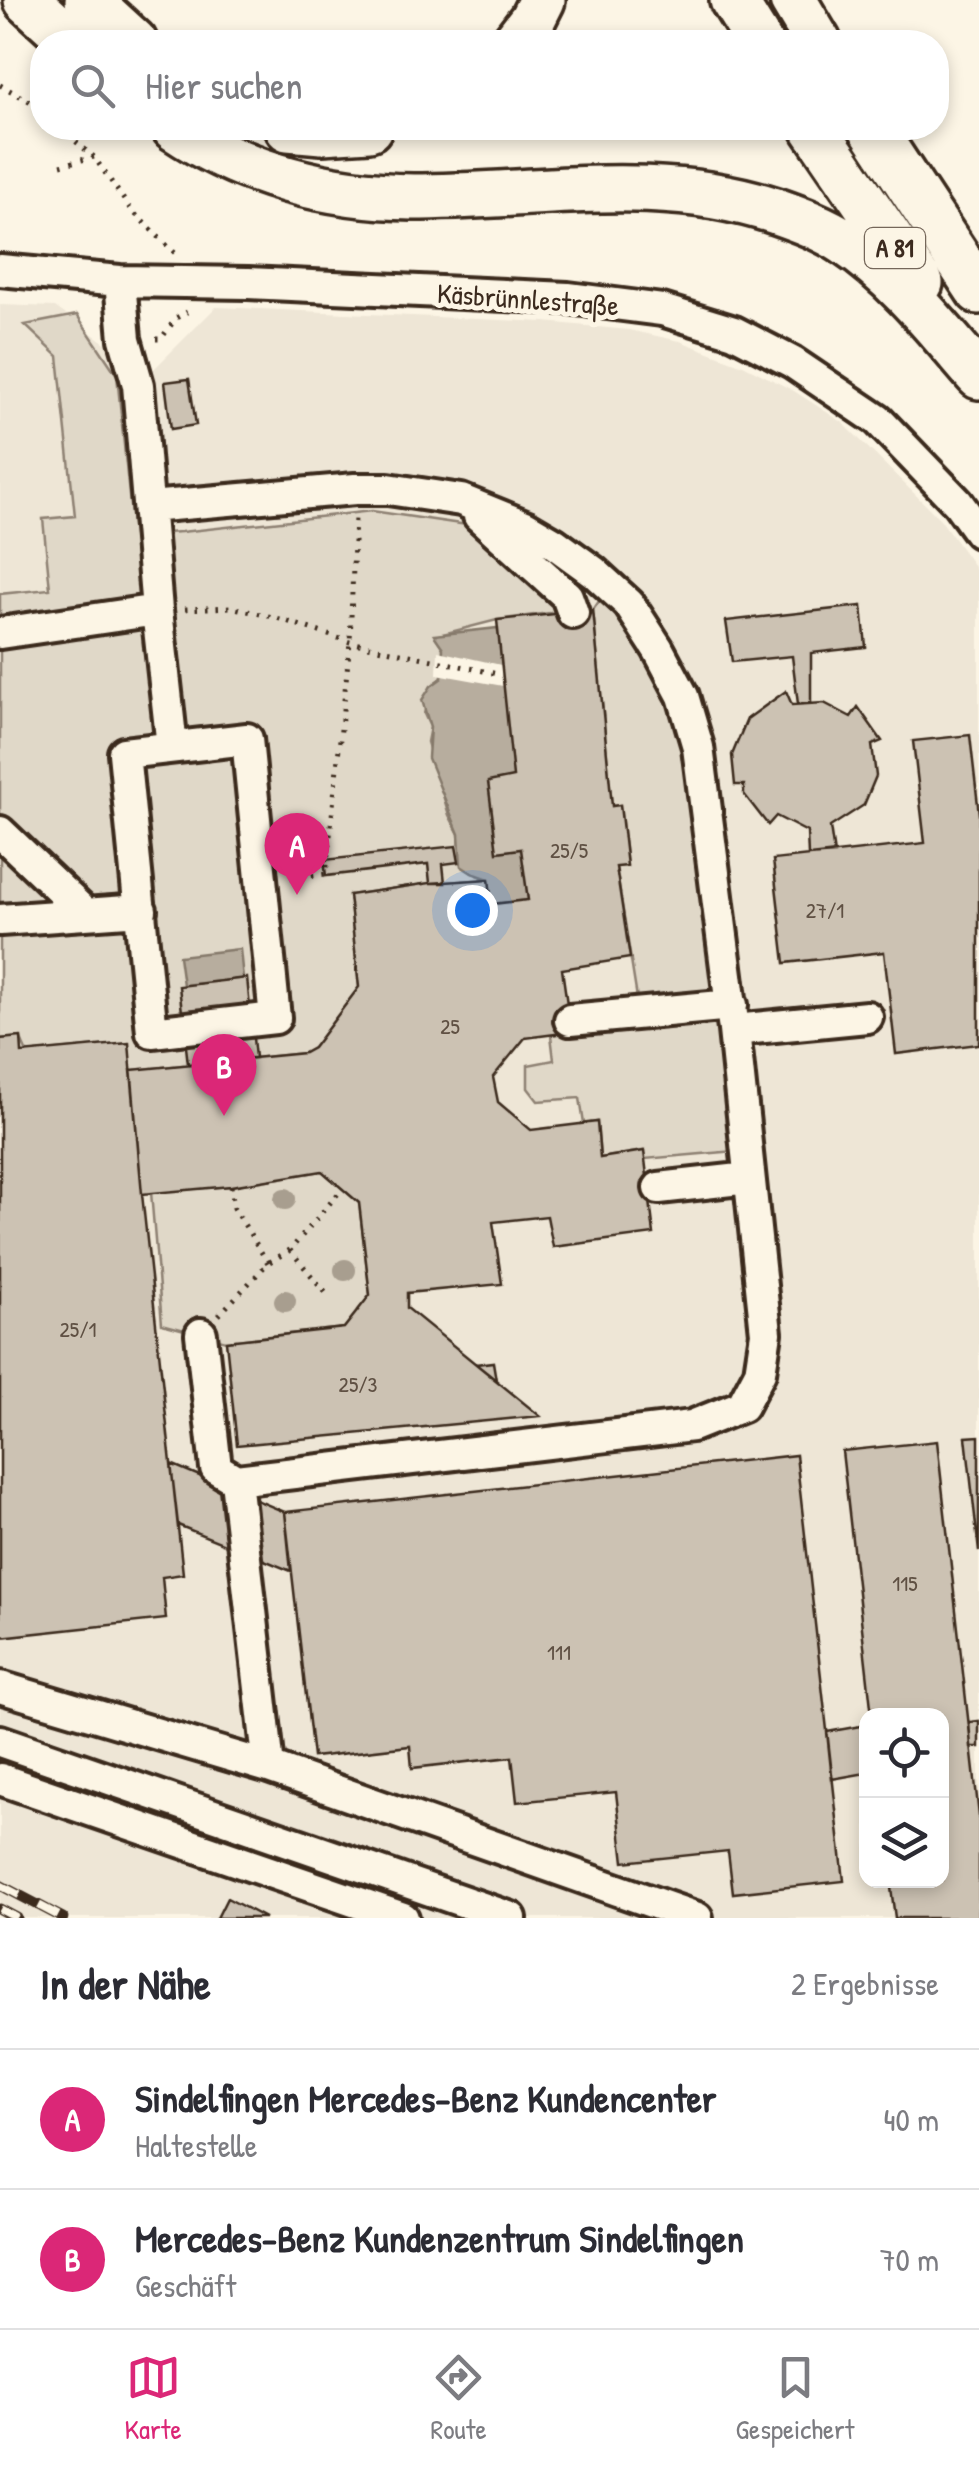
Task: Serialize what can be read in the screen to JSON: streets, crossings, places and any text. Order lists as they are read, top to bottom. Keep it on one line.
{"streets":{"highway":["A 81"],"street":["Käsbrünnlestraße"]},"house_numbers":["25/5","27/1","25","25/1","25/3","115","111"],"page":{"search":"Hier suchen","pins":["A","B"],"heading":["In der Nähe","2 Ergebnisse"],"list":[{"mark":"A","name":"Sindelfingen Mercedes-Benz Kundencenter","note":"Haltestelle","value":"40 m"},{"mark":"B","name":"Mercedes-Benz Kundenzentrum Sindelfingen","note":"Geschäft","value":"70 m"}],"nav":["Karte","Route","Gespeichert"]}}
